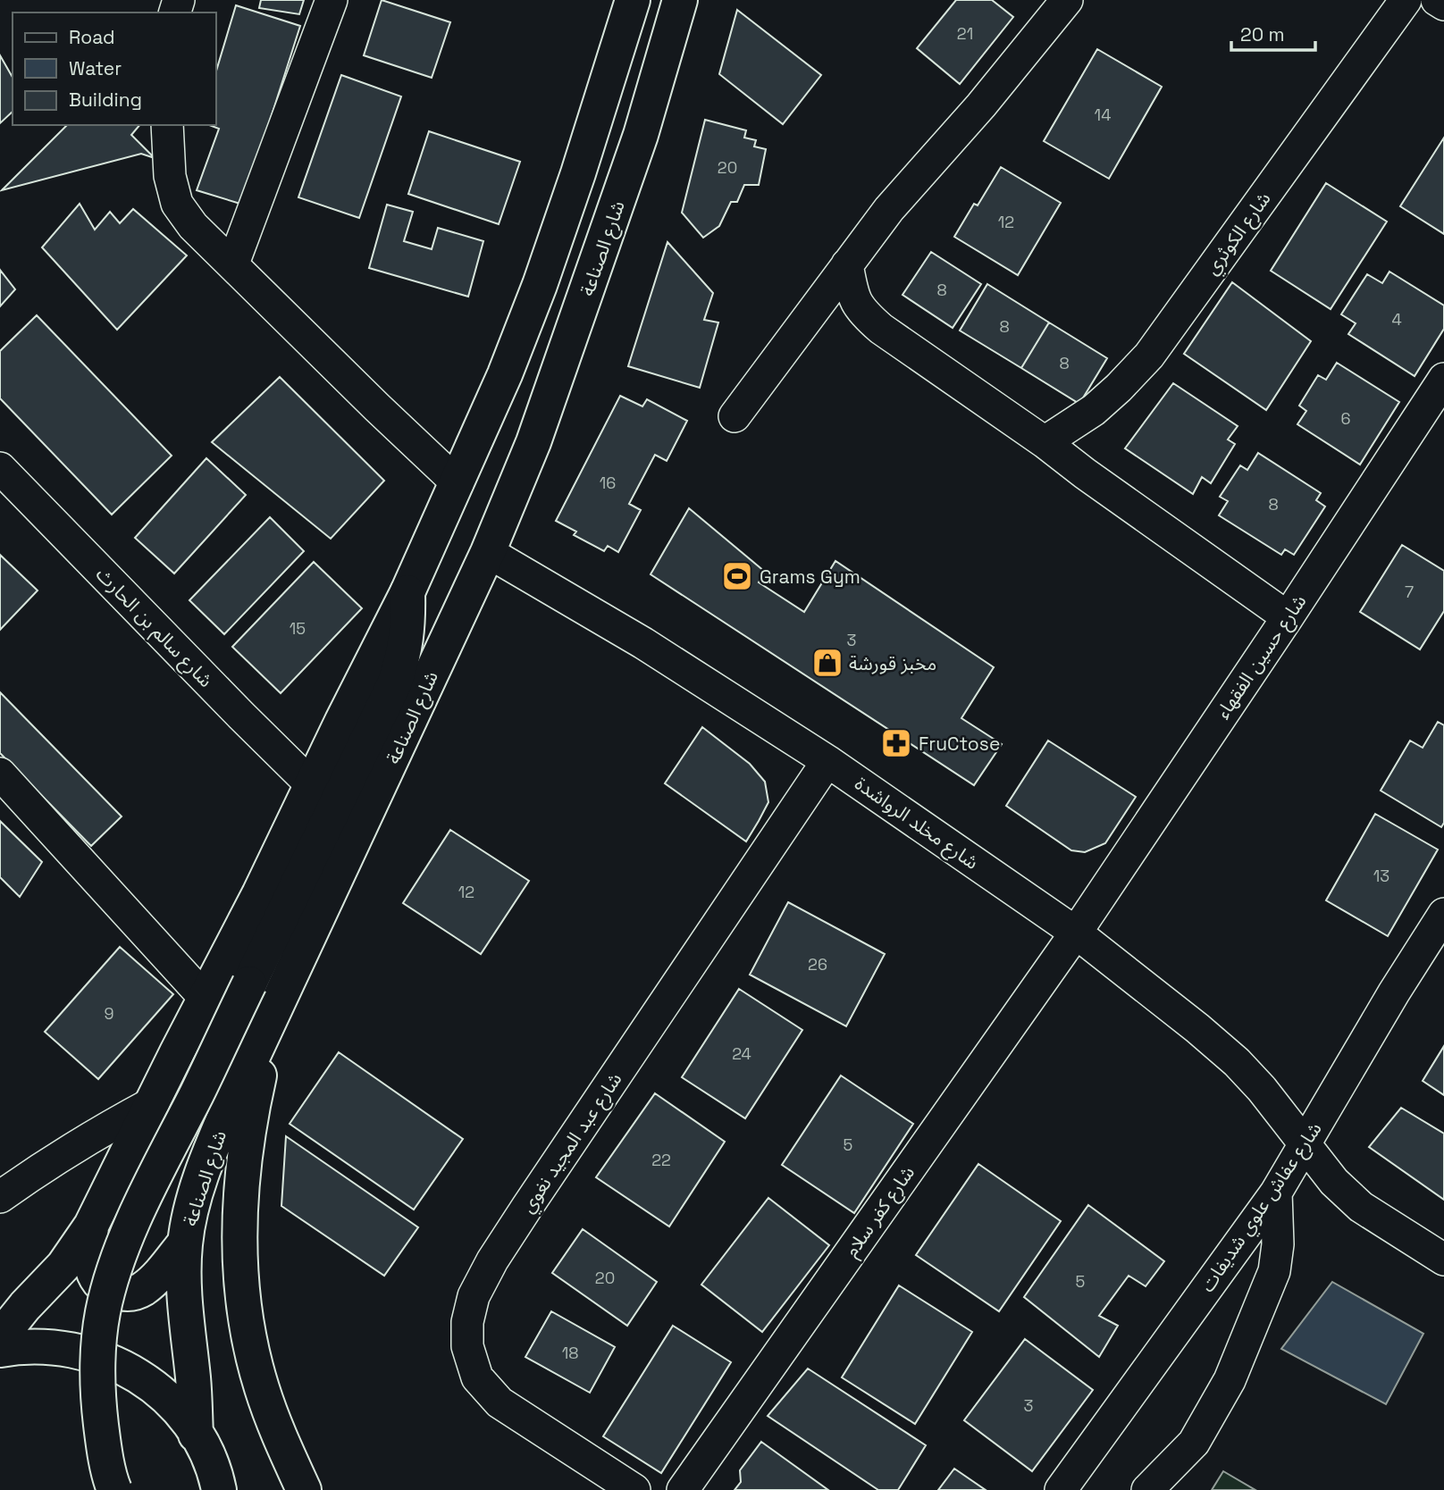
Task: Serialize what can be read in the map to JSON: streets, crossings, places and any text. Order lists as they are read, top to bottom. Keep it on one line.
{"streets":{"main road":["شارع الصناعة"],"street":["شارع الكوثري","شارع سالم بن الحارث","شارع حسين الفقهاء","شارع مخلد الرواشدة","شارع عبد المجيد نغوي","شارع عفاش علوي شديفات","شارع كفر سلام"]},"crossings":[["شارع الصناعة","شارع مخلد الرواشدة"],["شارع حسين الفقهاء","شارع مخلد الرواشدة"],["شارع حسين الفقهاء","شارع كفر سلام"],["شارع مخلد الرواشدة","شارع عبد المجيد نغوي"],["شارع مخلد الرواشدة","شارع عفاش علوي شديفات"],["شارع مخلد الرواشدة","شارع كفر سلام"]],"places":{"sports":["Grams Gym"],"shop":["مخبز قورشة"],"pharmacy":["FruCtose"]},"house_numbers":["21","14","20","12","8","4","8","8","6","16","8","7","15","3","13","12","26","9","24","5","22","20","5","18","3"],"legend":["Road","Water","Building"],"scale_bar":"20 m"}
